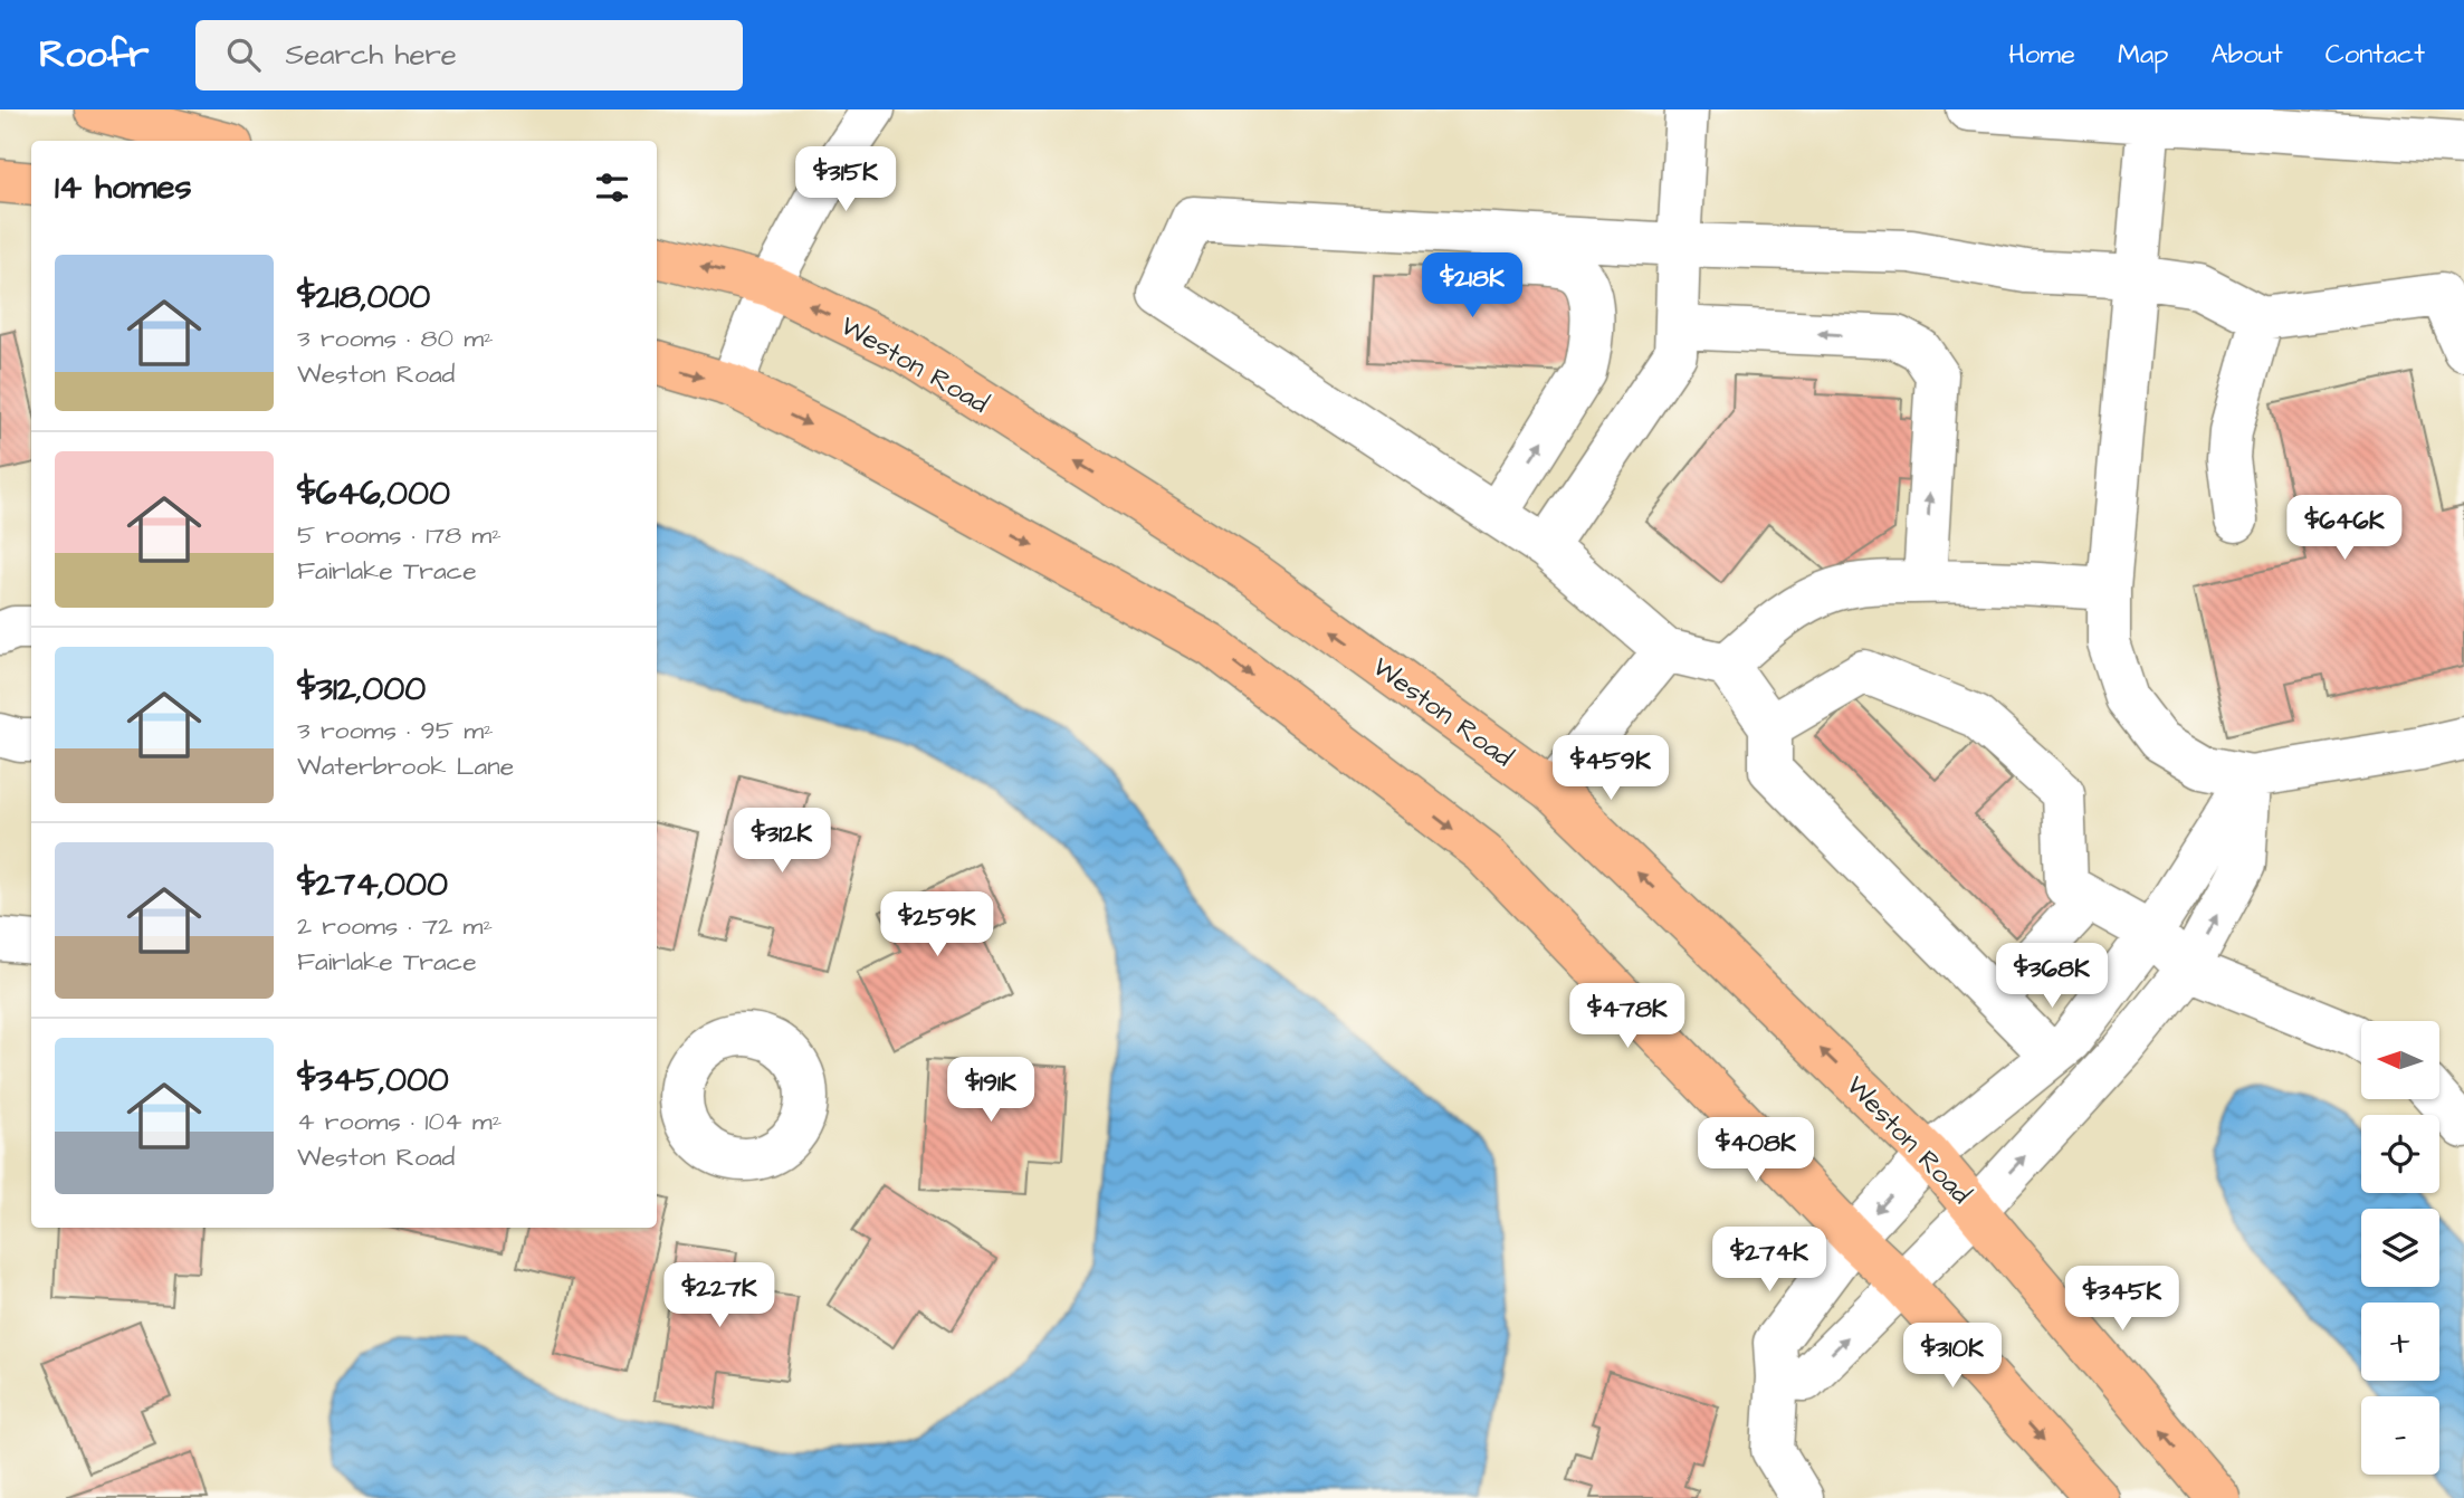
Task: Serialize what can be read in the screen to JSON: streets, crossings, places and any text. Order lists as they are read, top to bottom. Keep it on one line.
{"streets":{"main road":["Weston Road"]},"north":"left","page":{"header":"Roofr","search":"Search here","nav":["Home","Map","About","Contact"],"heading":"14 homes","price":["$315K","$218K","$646K","$459K","$312K","$259K","$368K","$478K","$191K","$408K","$274K","$227K","$345K","$310K"],"list":[{"name":"$218,000","note":"3 rooms · 80 m² · Weston Road"},{"name":"$646,000","note":"5 rooms · 178 m² · Fairlake Trace"},{"name":"$312,000","note":"3 rooms · 95 m² · Waterbrook Lane"},{"name":"$274,000","note":"2 rooms · 72 m² · Fairlake Trace"},{"name":"$345,000","note":"4 rooms · 104 m² · Weston Road"}],"map_buttons":["+","−"]}}
